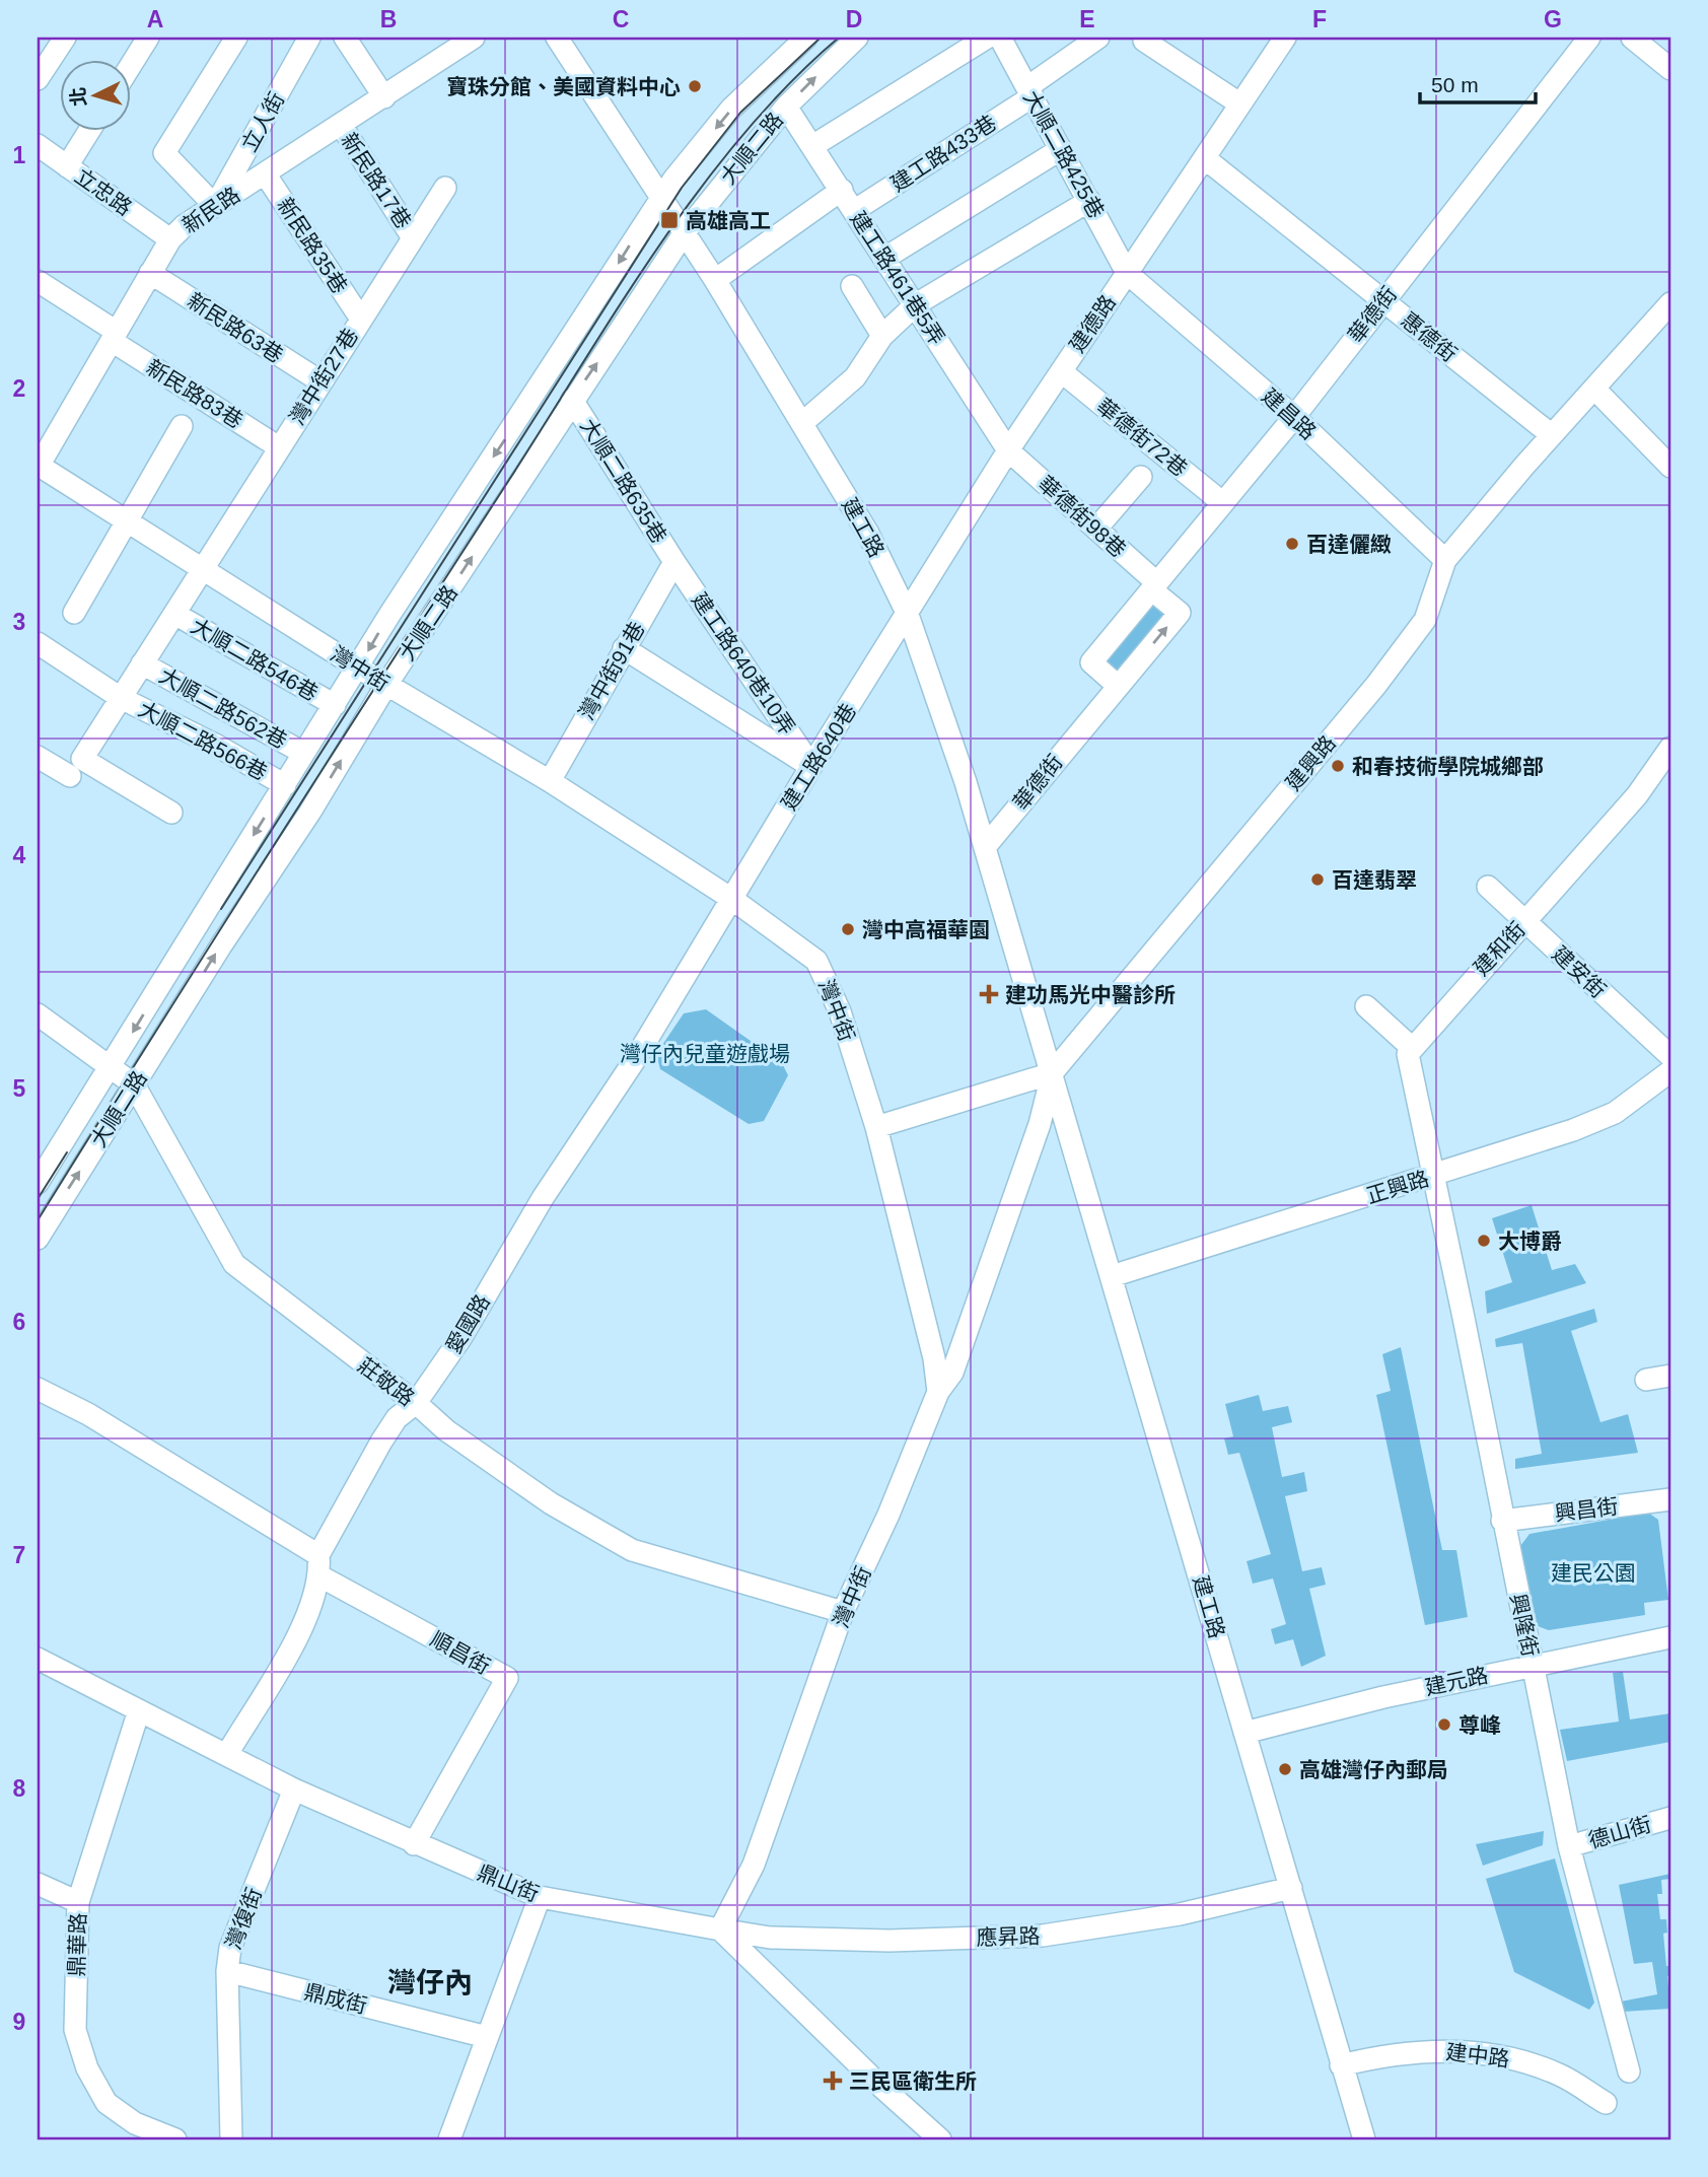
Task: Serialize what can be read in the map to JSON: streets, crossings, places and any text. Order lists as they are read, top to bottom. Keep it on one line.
{"streets":{"street":["立人街","大順二路","建工路433巷","大順二路425巷","新民路17巷","立忠路","新民路","新民路35巷","建工路461巷5弄","華德街","建德路","新民路63巷","惠德街","灣中街27巷","新民路83巷","建昌路","華德街72巷","大順二路635巷","華德街98巷","建工路","大順二路546巷","建工路640巷10弄","灣中街","灣中街91巷","大順二路562巷","大順二路566巷","建工路640巷","建興路","建和街","建安街","正興路","愛國路","莊敬路","興昌街","興隆街","順昌街","建元路","德山街","鼎山街","灣復街","應昇路","鼎華路","鼎成街","建中路"]},"crossings":[["立人街","新民路"],["大順二路","建工路461巷5弄"],["大順二路","大順二路635巷"],["大順二路","建工路"],["大順二路","大順二路546巷"],["大順二路","灣中街"],["大順二路","大順二路562巷"],["大順二路","大順二路566巷"],["大順二路","莊敬路"],["建工路433巷","大順二路425巷"],["建工路433巷","建工路461巷5弄"],["大順二路425巷","建德路"],["大順二路425巷","建昌路"],["新民路17巷","新民路"],["新民路17巷","灣中街27巷"],["立忠路","新民路"],["新民路","新民路35巷"],["新民路","新民路63巷"],["新民路","新民路83巷"],["新民路","灣中街"],["新民路35巷","灣中街27巷"],["建工路461巷5弄","建德路"],["建工路461巷5弄","華德街98巷"],["華德街","惠德街"],["華德街","建昌路"],["華德街","華德街72巷"],["華德街","華德街98巷"],["華德街","建工路"],["建德路","惠德街"],["建德路","建昌路"],["建德路","華德街72巷"],["建德路","華德街98巷"],["建德路","建工路"],["建德路","建工路640巷"],["新民路63巷","灣中街27巷"],["惠德街","建興路"],["灣中街27巷","新民路83巷"],["灣中街27巷","大順二路546巷"],["灣中街27巷","灣中街"],["灣中街27巷","大順二路562巷"],["灣中街27巷","大順二路566巷"],["建昌路","建興路"],["大順二路635巷","建工路640巷10弄"],["大順二路635巷","灣中街91巷"],["建工路","灣中街"],["建工路","建工路640巷"],["建工路","建興路"],["建工路","正興路"],["建工路","建元路"],["建工路","應昇路"],["建工路","建中路"],["建工路640巷10弄","灣中街91巷"],["建工路640巷10弄","建工路640巷"],["灣中街","灣中街91巷"],["灣中街","建工路640巷"],["灣中街","愛國路"],["灣中街","莊敬路"],["灣中街","鼎山街"],["灣中街","應昇路"],["建工路640巷","愛國路"],["建和街","建安街"],["正興路","興隆街"],["愛國路","莊敬路"],["愛國路","順昌街"],["愛國路","鼎山街"],["興昌街","興隆街"],["興隆街","建元路"],["興隆街","德山街"],["順昌街","鼎山街"],["鼎山街","灣復街"],["鼎山街","應昇路"],["鼎山街","鼎華路"],["灣復街","鼎成街"]],"districts":["灣仔內"],"parks":["灣仔內兒童遊戲場","建民公園"],"places":{"other":["寶珠分館、美國資料中心","百達儷緻","和春技術學院城鄉部","百達翡翠","灣中高福華園","大博爵","尊峰","高雄灣仔內郵局"],"transit":["高雄高工"],"health":["建功馬光中醫診所","三民區衛生所"]},"scale_bar":"50 m","north":"left","grid":{"columns":["A","B","C","D","E","F","G"],"rows":["1","2","3","4","5","6","7","8","9"]}}
